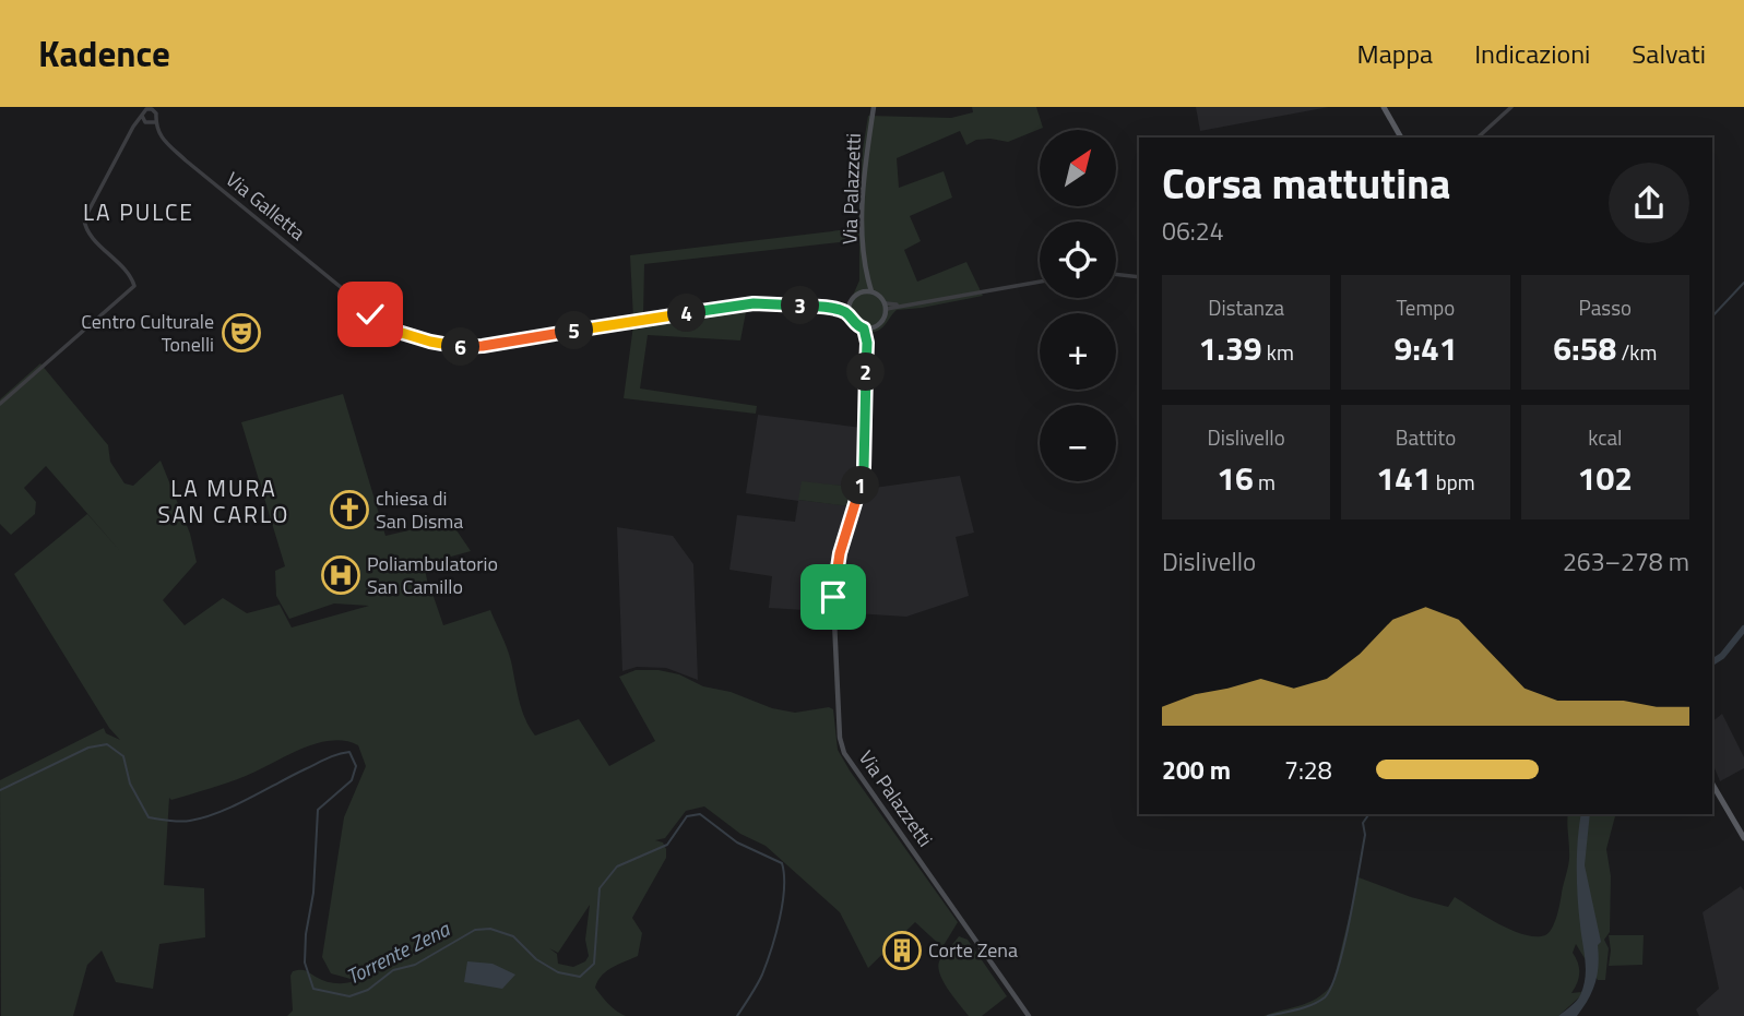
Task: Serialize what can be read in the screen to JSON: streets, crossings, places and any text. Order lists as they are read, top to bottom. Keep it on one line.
{"streets":{"main road":["Via Palazzetti"],"street":["Via Galletta"]},"districts":["LA PULCE","LA MURA SAN CARLO"],"water":["Torrente Zena"],"places":{"theatre":["Centro Culturale Tonelli"],"church":["chiesa di San Disma"],"hospital":["Poliambulatorio San Camillo"],"building":["Corte Zena"]},"north":"top right","page":{"header":"Kadence","nav":["Mappa","Indicazioni","Salvati"],"map_buttons":["+","−"],"heading":["Corsa mattutina","06:24"],"stats":[["Distanza","1.39 km"],["Tempo","9:41"],["Passo","6:58 /km"],["Dislivello","16 m"],["Battito","141 bpm"],["kcal","102"]],"pins":["3","4","5","6","2","1"],"chart":["Dislivello","263–278 m"],"list":[{"name":"200 m","note":"7:28"}]}}
